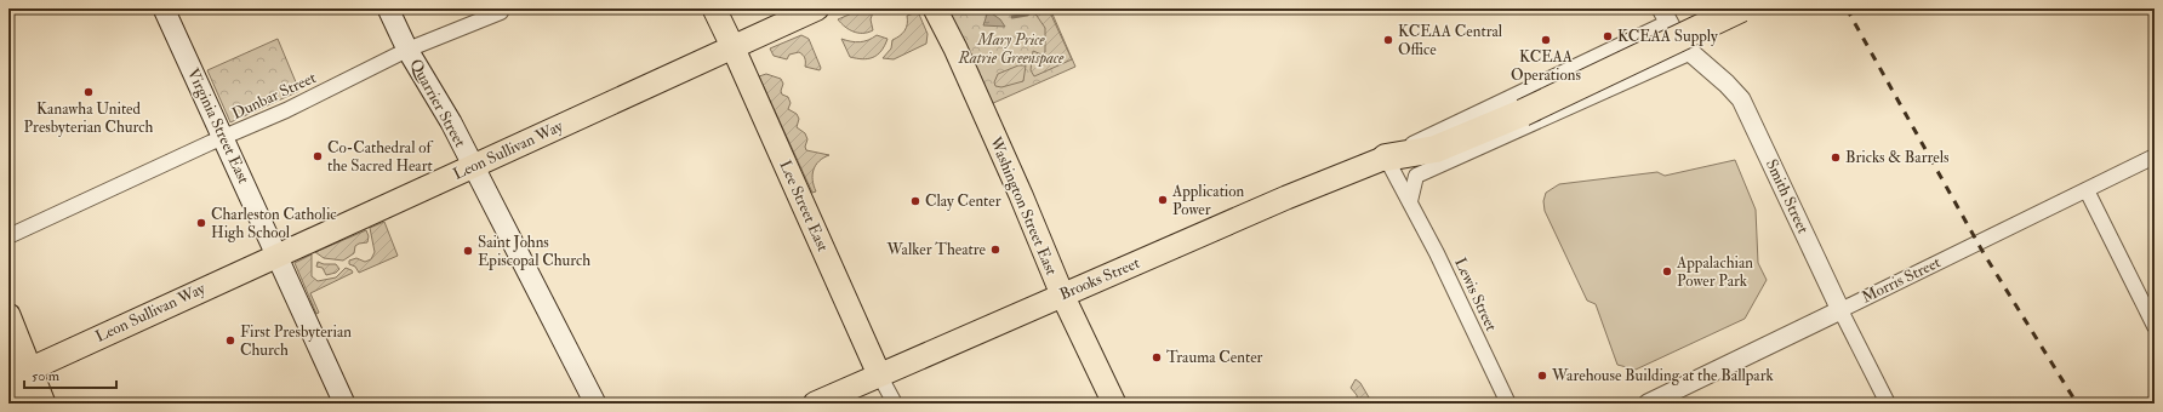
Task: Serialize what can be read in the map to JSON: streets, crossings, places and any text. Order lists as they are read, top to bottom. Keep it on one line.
{"streets":{"main road":["Quarrier Street","Virginia Street East","Leon Sullivan Way","Lee Street East","Washington Street East","Brooks Street"],"street":["Dunbar Street","Smith Street","Morris Street","Lewis Street"]},"crossings":[["Dunbar Street","Quarrier Street"],["Dunbar Street","Virginia Street East"],["Quarrier Street","Leon Sullivan Way"],["Virginia Street East","Leon Sullivan Way"],["Leon Sullivan Way","Lee Street East"],["Smith Street","Morris Street"],["Lee Street East","Brooks Street"],["Washington Street East","Brooks Street"],["Brooks Street","Lewis Street"]],"parks":["Mary Price Ratrie Greenspace"],"places":["KCEAA Supply","KCEAA Central Office","KCEAA Operations","Kanawha United Presbyterian Church","Co-Cathedral of the Sacred Heart","Bricks & Barrels","Application Power","Clay Center","Charleston Catholic High School","Walker Theatre","Saint Johns Episcopal Church","Appalachian Power Park","First Presbyterian Church","Trauma Center","Warehouse Building at the Ballpark"],"scale_bar":"50 m"}
